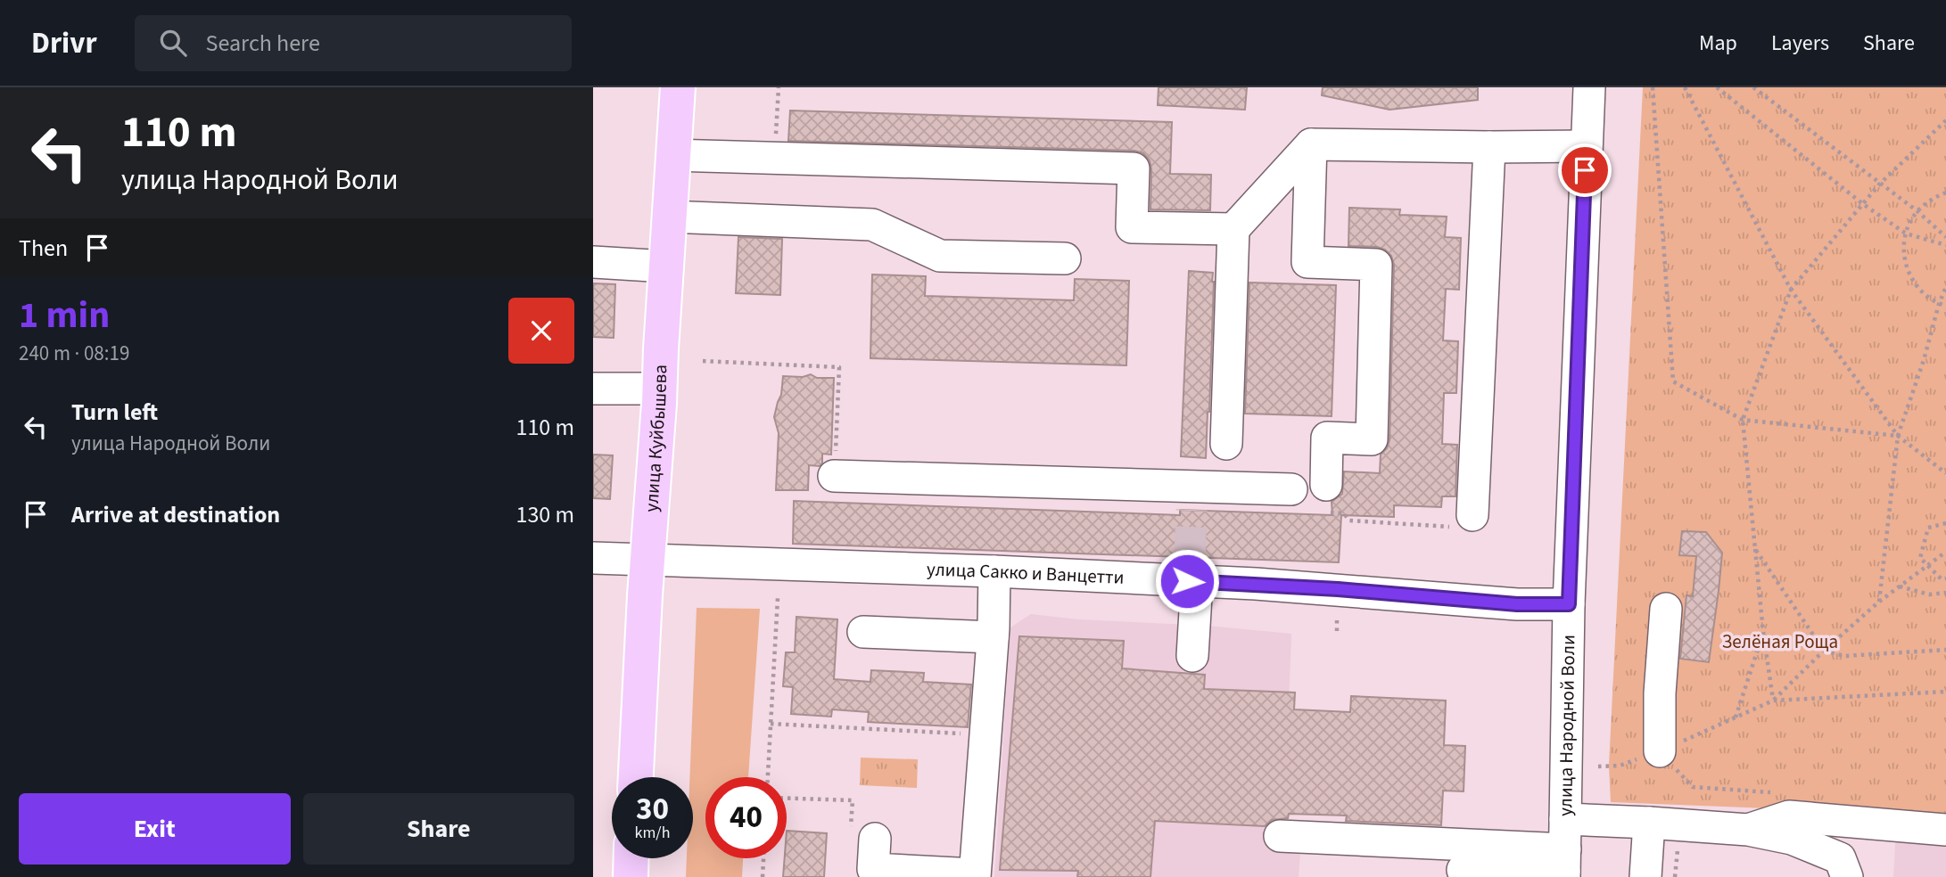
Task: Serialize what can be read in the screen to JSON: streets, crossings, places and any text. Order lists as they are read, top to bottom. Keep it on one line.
{"streets":{"main road":["улица Куйбышева"],"street":["улица Сакко и Ванцетти","улица Народной Воли"]},"crossings":[["улица Куйбышева","улица Сакко и Ванцетти"],["улица Сакко и Ванцетти","улица Народной Воли"]],"parks":["Зелёная Роща"],"page":{"header":"Drivr","search":"Search here","nav":["Map","Layers","Share"],"turn":["110 m","улица Народной Воли"],"then":"Then","heading":["1 min","240 m · 08:19"],"list":[{"name":"Turn left","note":"улица Народной Воли","value":"110 m"},{"name":"Arrive at destination","value":"130 m"}],"speed":"30 km/h","limit":"40","buttons":["Exit","Share"]}}
